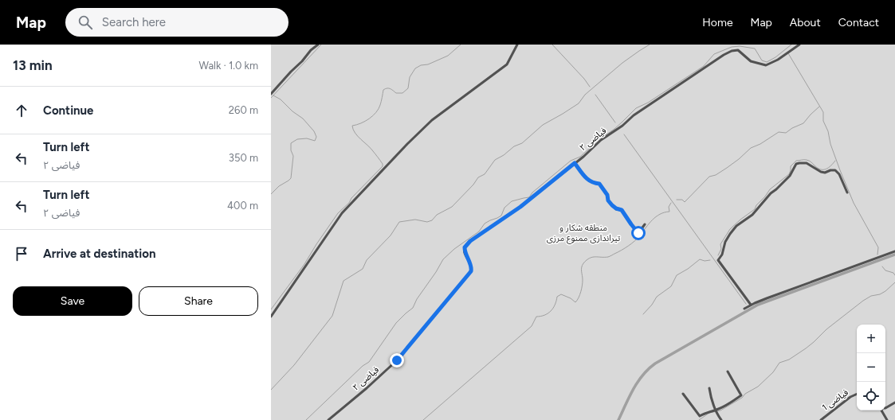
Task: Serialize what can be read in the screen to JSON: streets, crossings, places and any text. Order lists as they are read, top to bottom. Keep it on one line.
{"streets":{"street":["فیاضی ۲","فیاضی 1"]},"parks":["منطقه شکار و تیراندازی ممنوع مرزی"],"page":{"header":"Map","search":"Search here","nav":["Home","Map","About","Contact"],"heading":["13 min","Walk · 1.0 km"],"list":[["Continue","260 m"],["Turn left","فیاضی ۲","350 m"],["Turn left","فیاضی ۲","400 m"],"Arrive at destination"],"buttons":["Save","Share"],"map_buttons":["+","−"]}}
